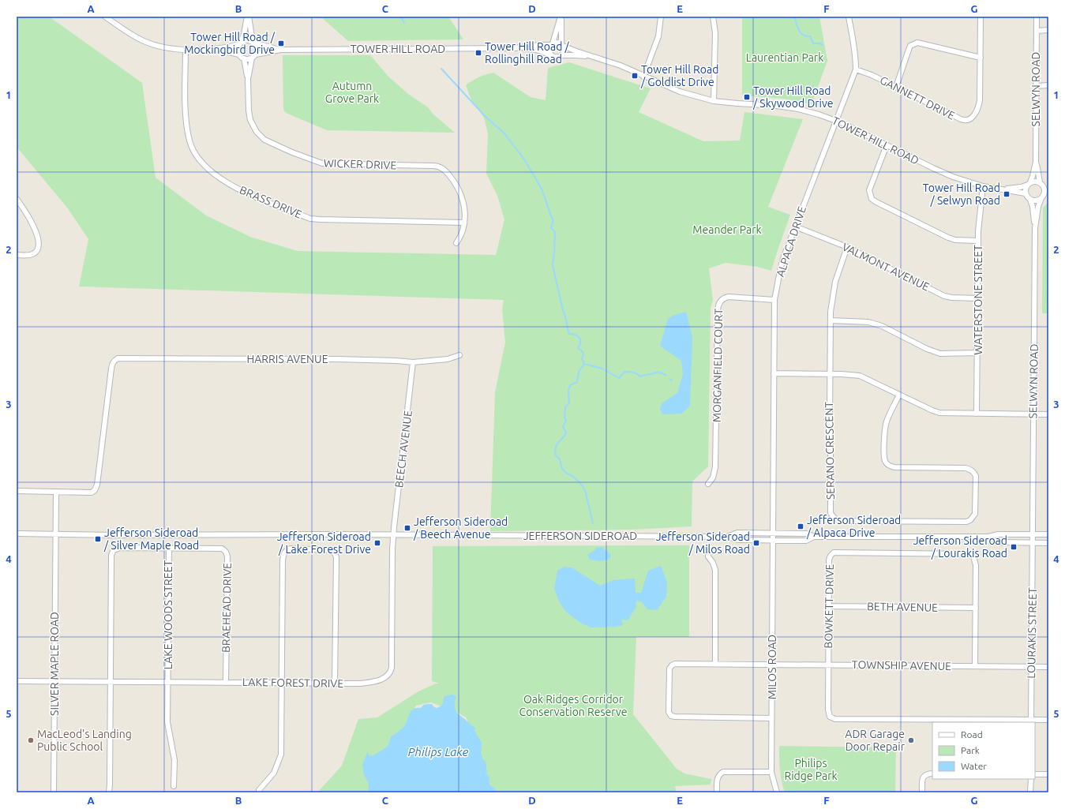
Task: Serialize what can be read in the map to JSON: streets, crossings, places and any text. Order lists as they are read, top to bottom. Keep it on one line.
{"streets":{"street":["TOWER HILL ROAD","SELWYN ROAD","GANNETT DRIVE","WICKER DRIVE","BRASS DRIVE","ALPACA DRIVE","VALMONT AVENUE","WATERSTONE STREET","HARRIS AVENUE","MORGANFIELD COURT","BEECH AVENUE","SERANO CRESCENT","JEFFERSON SIDEROAD","BOWKETT DRIVE","BETH AVENUE","BRAEHEAD DRIVE","LAKE WOODS STREET","LOURAKIS STREET","SILVER MAPLE ROAD","TOWNSHIP AVENUE","MILOS ROAD","LAKE FOREST DRIVE"]},"crossings":[["TOWER HILL ROAD","SELWYN ROAD"],["TOWER HILL ROAD","WICKER DRIVE"],["TOWER HILL ROAD","ALPACA DRIVE"],["TOWER HILL ROAD","WATERSTONE STREET"],["SELWYN ROAD","JEFFERSON SIDEROAD"],["SELWYN ROAD","LOURAKIS STREET"],["GANNETT DRIVE","ALPACA DRIVE"],["WICKER DRIVE","BRASS DRIVE"],["ALPACA DRIVE","VALMONT AVENUE"],["ALPACA DRIVE","MORGANFIELD COURT"],["ALPACA DRIVE","JEFFERSON SIDEROAD"],["ALPACA DRIVE","MILOS ROAD"],["VALMONT AVENUE","WATERSTONE STREET"],["HARRIS AVENUE","BEECH AVENUE"],["HARRIS AVENUE","SILVER MAPLE ROAD"],["BEECH AVENUE","JEFFERSON SIDEROAD"],["BEECH AVENUE","LAKE FOREST DRIVE"],["JEFFERSON SIDEROAD","LOURAKIS STREET"],["JEFFERSON SIDEROAD","SILVER MAPLE ROAD"],["JEFFERSON SIDEROAD","MILOS ROAD"],["JEFFERSON SIDEROAD","LAKE FOREST DRIVE"],["BOWKETT DRIVE","BETH AVENUE"],["BOWKETT DRIVE","LOURAKIS STREET"],["BOWKETT DRIVE","TOWNSHIP AVENUE"],["BRAEHEAD DRIVE","LAKE WOODS STREET"],["BRAEHEAD DRIVE","LAKE FOREST DRIVE"],["LAKE WOODS STREET","LAKE FOREST DRIVE"],["LOURAKIS STREET","TOWNSHIP AVENUE"],["SILVER MAPLE ROAD","LAKE FOREST DRIVE"],["TOWNSHIP AVENUE","MILOS ROAD"]],"water":["Philips Lake"],"parks":["Laurentian Park","Autumn Grove Park","Meander Park","Oak Ridges Corridor Conservation Reserve","Philips Ridge Park"],"places":{"transit":["Tower Hill Road / Mockingbird Drive","Tower Hill Road / Rollinghill Road","Tower Hill Road / Goldlist Drive","Tower Hill Road / Skywood Drive","Tower Hill Road / Selwyn Road","Jefferson Sideroad / Alpaca Drive","Jefferson Sideroad / Beech Avenue","Jefferson Sideroad / Silver Maple Road","Jefferson Sideroad / Lake Forest Drive","Jefferson Sideroad / Milos Road","Jefferson Sideroad / Lourakis Road"],"other":["MacLeod's Landing Public School","ADR Garage Door Repair"]},"legend":["Road","Park","Water"],"grid":{"columns":["A","B","C","D","E","F","G"],"rows":["1","2","3","4","5"]}}
